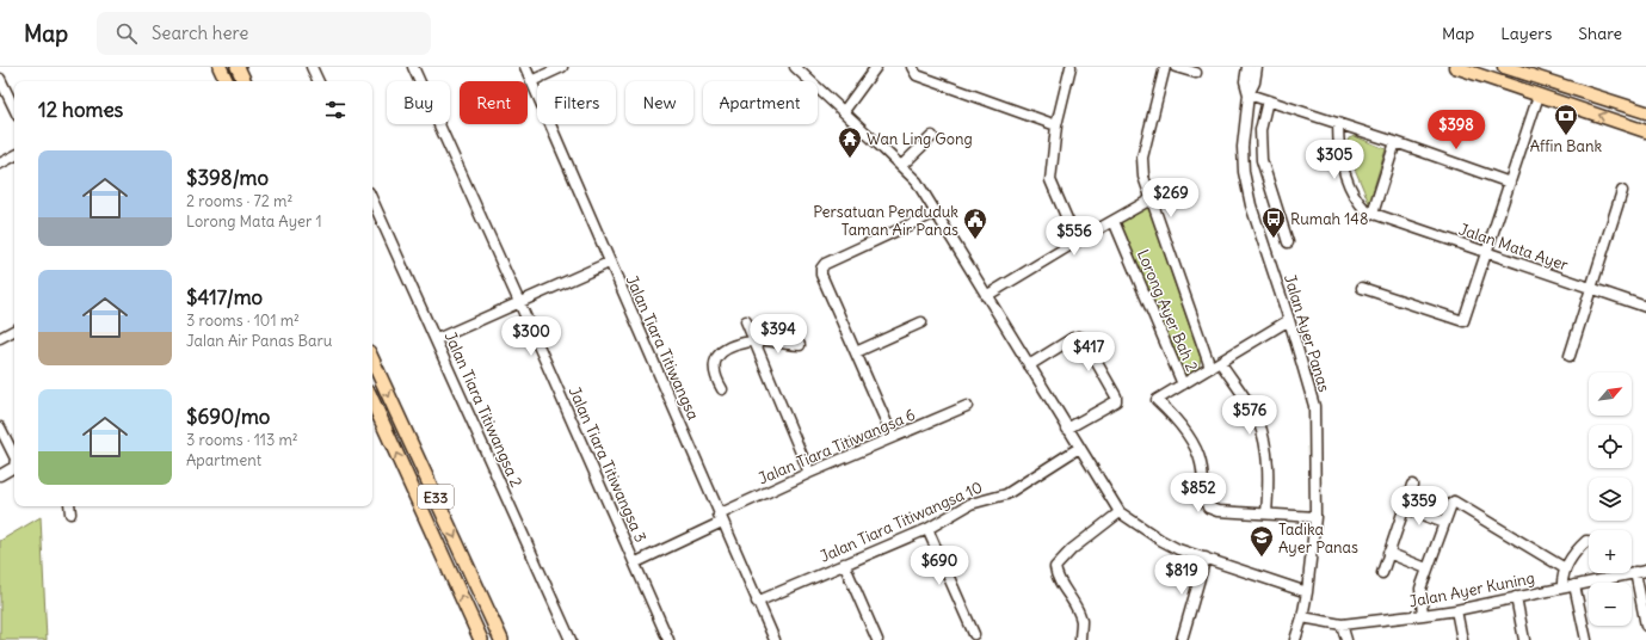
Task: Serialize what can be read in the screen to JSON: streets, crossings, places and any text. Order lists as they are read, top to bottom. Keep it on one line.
{"streets":{"highway":["E33"],"street":["Jalan Mata Ayer","Lorong Ayer Bah 2","Jalan Ayer Panas","Jalan Tiara Titiwangsa","Jalan Tiara Titiwangsa 2","Jalan Tiara Titiwangsa 6","Jalan Tiara Titiwangsa 3","Jalan Tiara Titiwangsa 10","Jalan Ayer Kuning"]},"crossings":[["Jalan Ayer Panas","Jalan Ayer Kuning"],["Jalan Tiara Titiwangsa","Jalan Tiara Titiwangsa 6"],["Jalan Tiara Titiwangsa","Jalan Tiara Titiwangsa 10"],["Jalan Tiara Titiwangsa 6","Jalan Tiara Titiwangsa 3"]],"places":{"bank":["Affin Bank"],"temple":["Wan Ling Gong"],"bus stop":["Rumah 148"],"public building":["Persatuan Penduduk Taman Air Panas"],"school or university":["Tadika Ayer Panas"]},"north":"top right","page":{"header":"Map","search":"Search here","nav":["Map","Layers","Share"],"chip":["Buy","Rent","Filters","New","Apartment"],"heading":"12 homes","price":["$398","$305","$269","$556","$394","$300","$417","$576","$852","$359","$690","$819"],"list":[{"name":"$398/mo","note":"2 rooms · 72 m² · Lorong Mata Ayer 1"},{"name":"$417/mo","note":"3 rooms · 101 m² · Jalan Air Panas Baru"},{"name":"$690/mo","note":"3 rooms · 113 m² · Apartment"}],"map_buttons":["+","−"]}}
